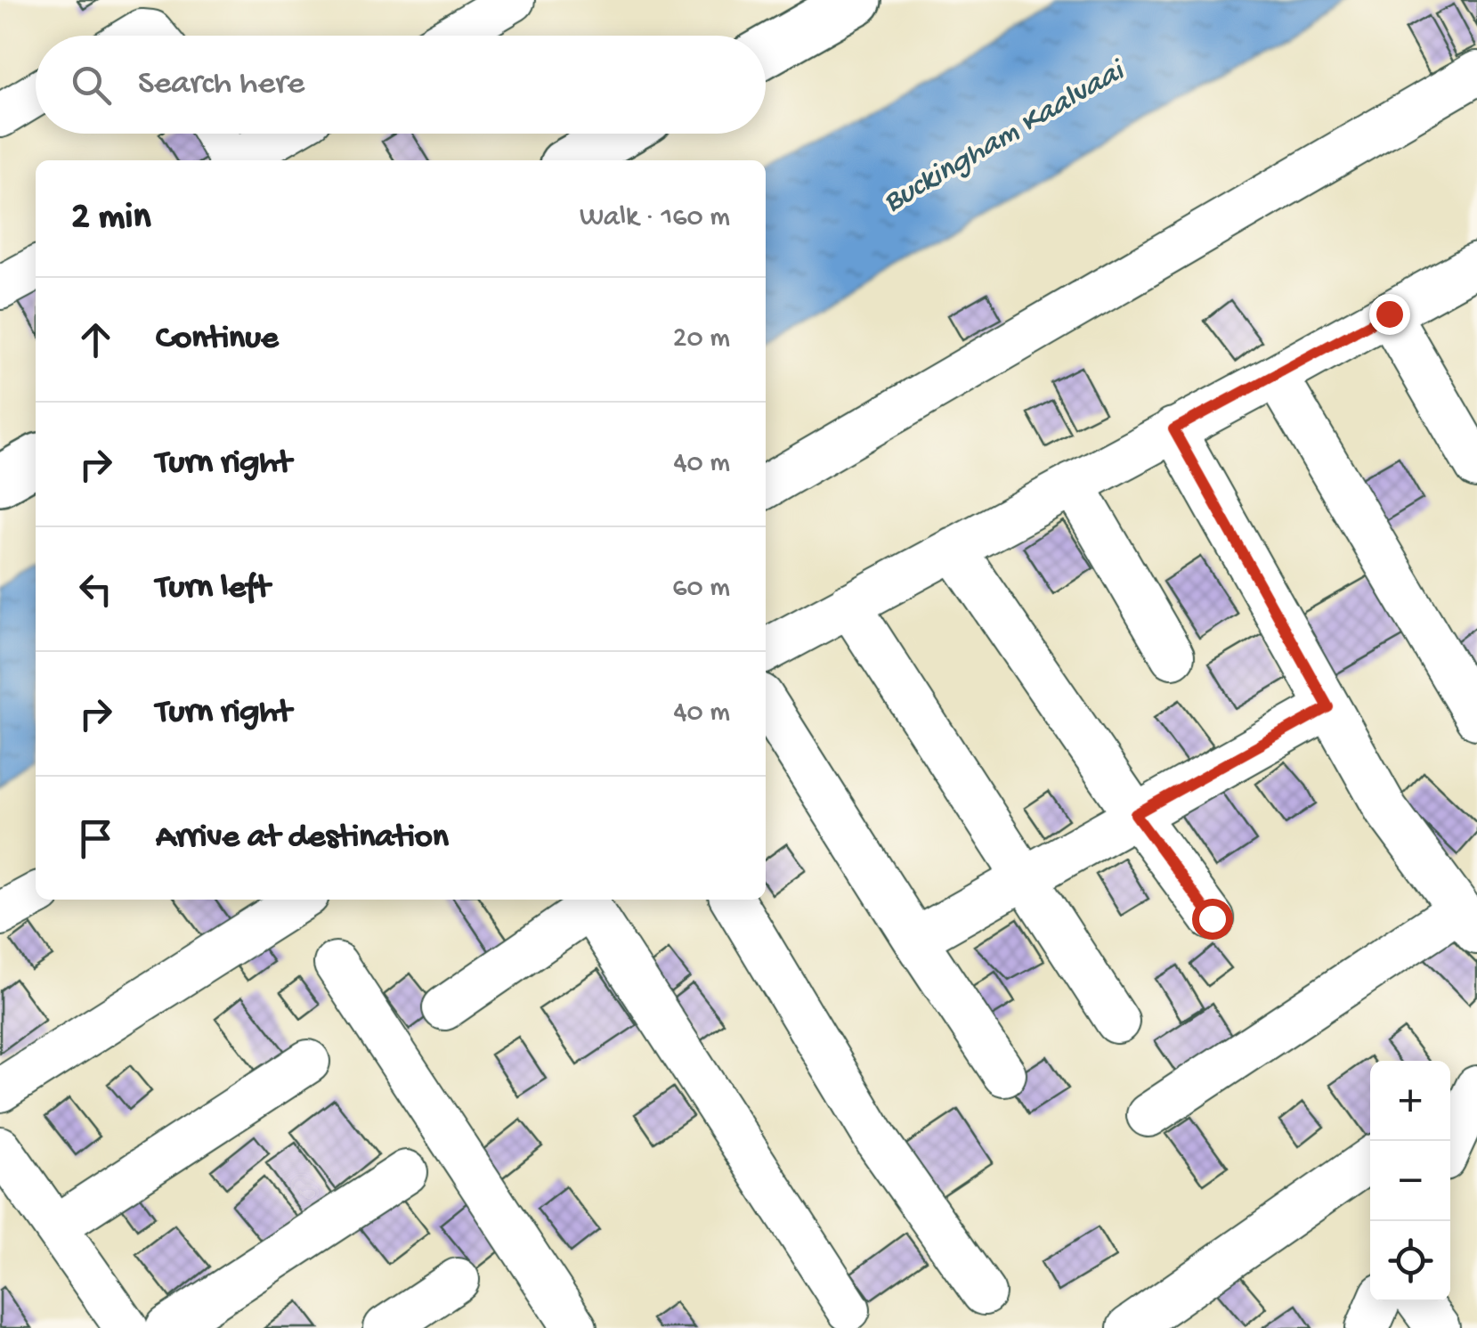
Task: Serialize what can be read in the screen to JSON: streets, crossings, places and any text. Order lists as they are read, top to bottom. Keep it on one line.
{"water":["Buckingham Kaalvaai"],"page":{"search":"Search here","heading":["2 min","Walk · 160 m"],"list":[["Continue","20 m"],["Turn right","40 m"],["Turn left","60 m"],["Turn right","40 m"],"Arrive at destination"],"map_buttons":["+","−"]}}
